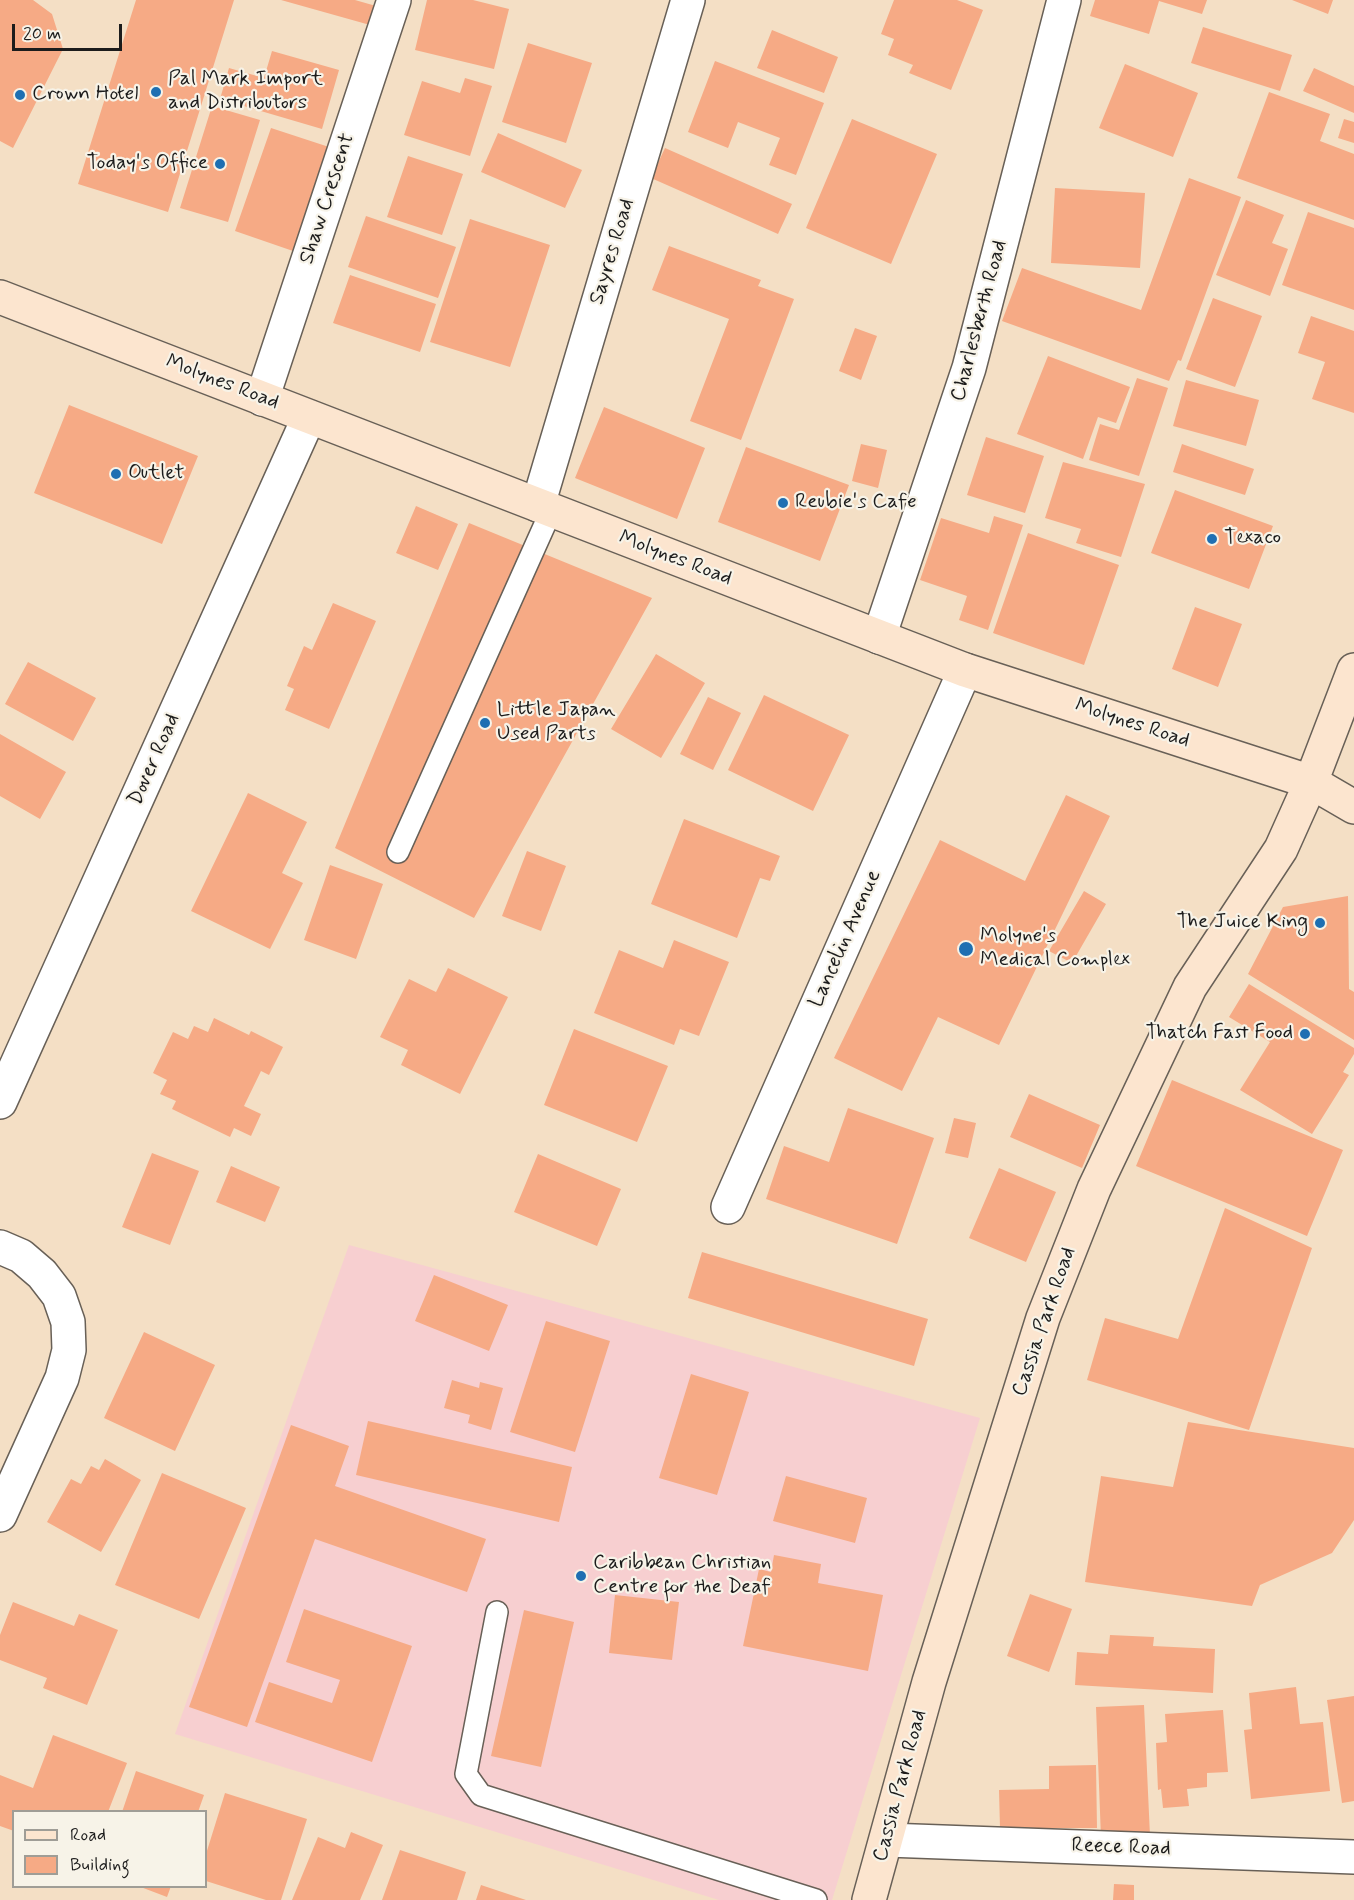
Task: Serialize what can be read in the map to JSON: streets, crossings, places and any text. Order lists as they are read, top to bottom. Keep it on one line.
{"streets":{"main road":["Molynes Road","Cassia Park Road"],"street":["Shaw Crescent","Sayres Road","Charlesberth Road","Dover Road","Lancelin Avenue","Reece Road"]},"crossings":[["Shaw Crescent","Molynes Road"],["Sayres Road","Molynes Road"],["Charlesberth Road","Molynes Road"],["Molynes Road","Dover Road"],["Molynes Road","Lancelin Avenue"],["Molynes Road","Cassia Park Road"],["Cassia Park Road","Reece Road"]],"places":["Pal Mark Import and Distributors","Crown Hotel","Today's Office","Outlet","Reubie's Cafe","Texaco","Little Japan Used Parts","The Juice King","Molyne's Medical Complex","Thatch Fast Food","Caribbean Christian Centre for the Deaf"],"legend":["Road","Building"],"scale_bar":"20 m"}
